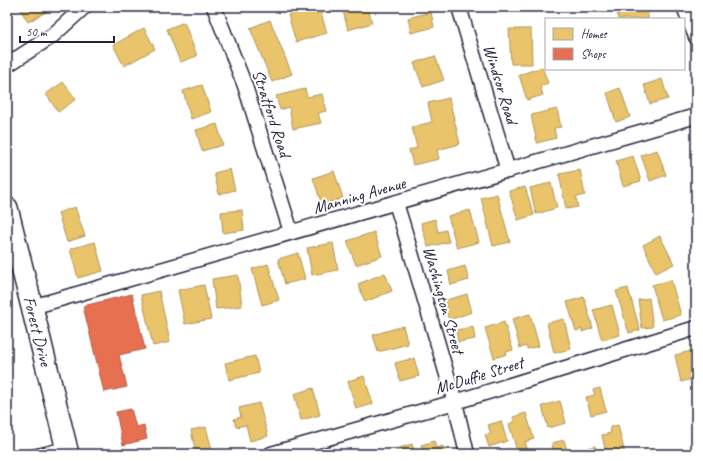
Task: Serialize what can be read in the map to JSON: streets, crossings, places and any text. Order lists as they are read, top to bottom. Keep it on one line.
{"streets":{"main road":["Forest Drive"],"street":["Windsor Road","Stratford Road","Manning Avenue","Washington Street","McDuffie Street"]},"crossings":[["Windsor Road","Manning Avenue"],["Stratford Road","Manning Avenue"],["Manning Avenue","Washington Street"],["Manning Avenue","Forest Drive"],["Washington Street","McDuffie Street"]],"legend":["Homes","Shops"],"scale_bar":"50 m"}
